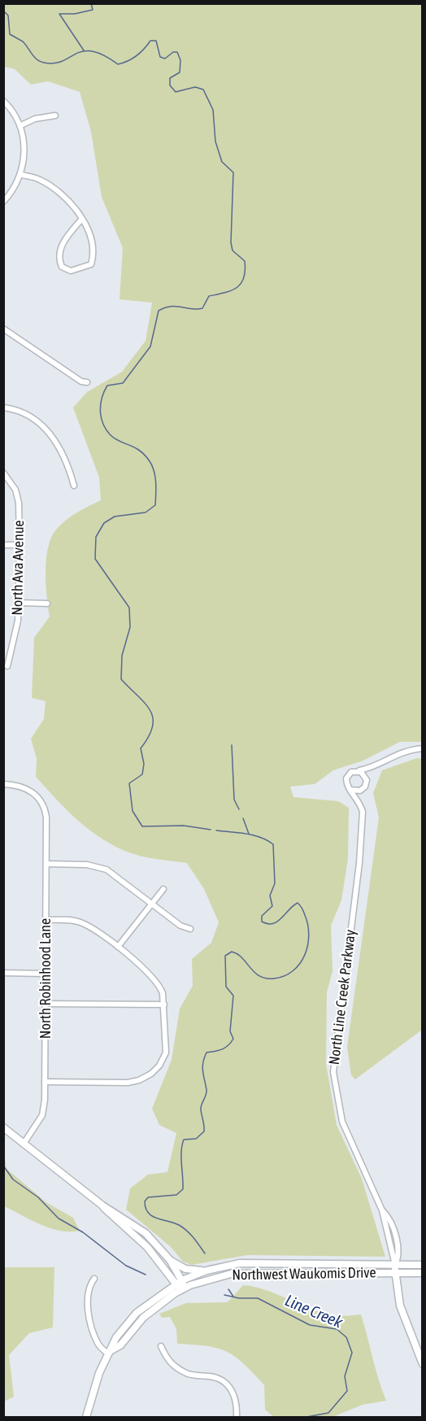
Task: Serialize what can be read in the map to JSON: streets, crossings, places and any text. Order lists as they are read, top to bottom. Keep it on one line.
{"streets":{"main road":["Northwest Waukomis Drive"],"street":["North Ava Avenue","North Robinhood Lane","North Line Creek Parkway"]},"crossings":[["North Line Creek Parkway","Northwest Waukomis Drive"]],"water":["Line Creek"]}
